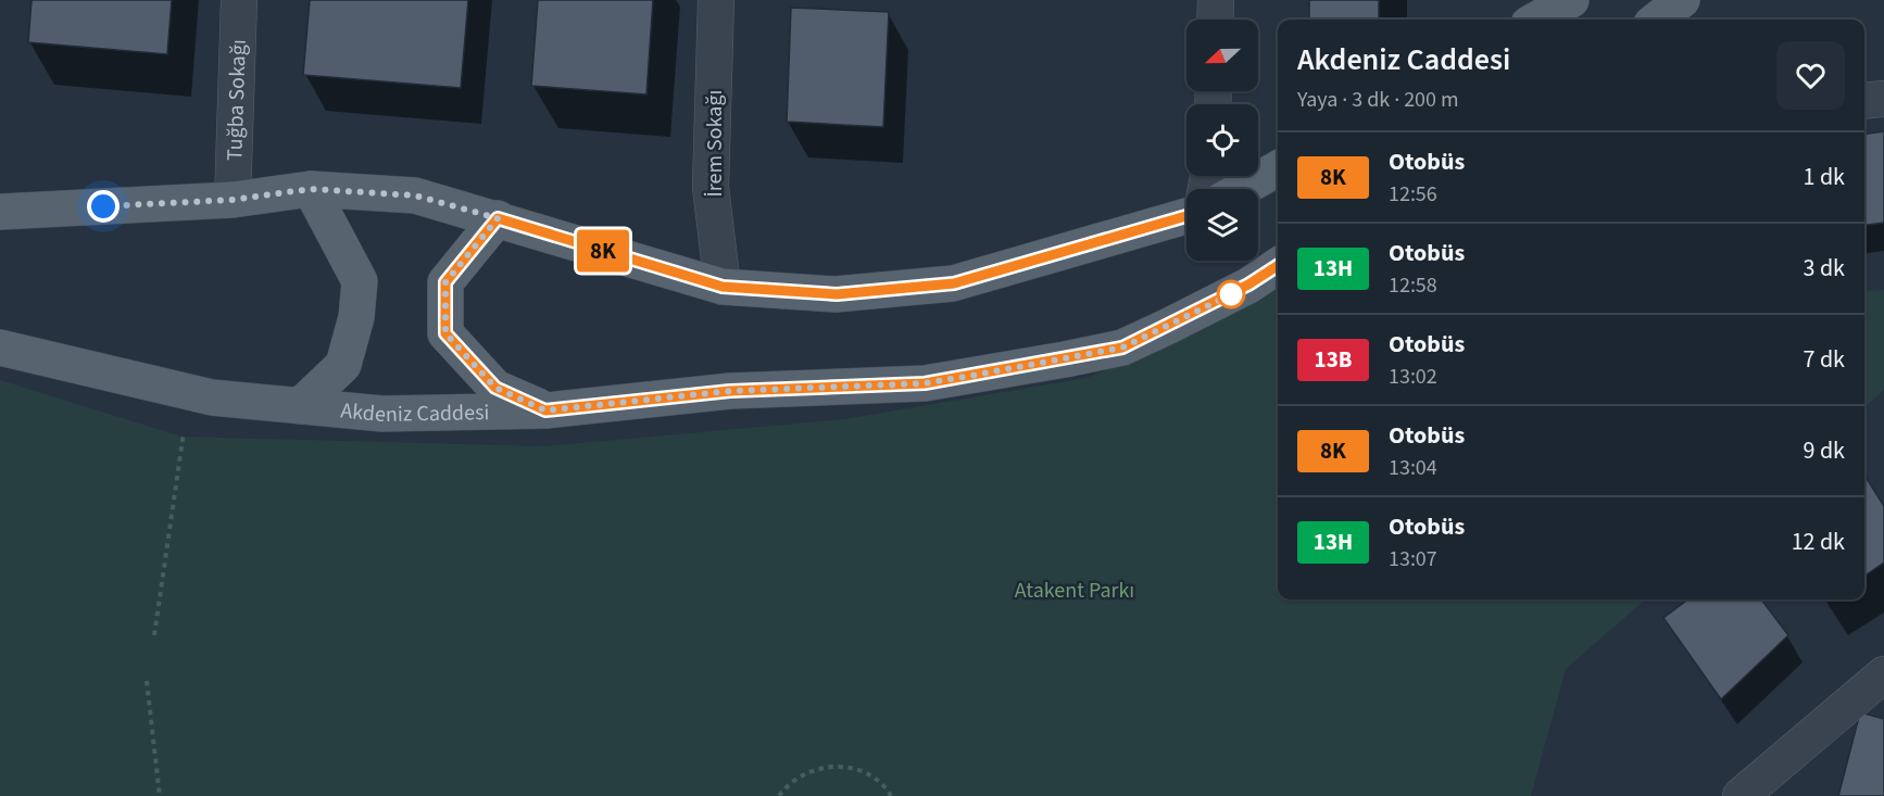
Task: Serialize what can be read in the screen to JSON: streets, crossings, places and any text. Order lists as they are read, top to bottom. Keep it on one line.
{"streets":{"main road":["Akdeniz Caddesi"],"street":["Tuğba Sokağı","İrem Sokağı"]},"parks":["Atakent Parkı"],"lines":["bus line 8K"],"north":"left","page":{"on_map":"8K","heading":["Akdeniz Caddesi","Yaya · 3 dk · 200 m"],"list":[{"mark":"8K","name":"Otobüs","note":"12:56","value":"1 dk"},{"mark":"13H","name":"Otobüs","note":"12:58","value":"3 dk"},{"mark":"13B","name":"Otobüs","note":"13:02","value":"7 dk"},{"mark":"8K","name":"Otobüs","note":"13:04","value":"9 dk"},{"mark":"13H","name":"Otobüs","note":"13:07","value":"12 dk"}]}}
